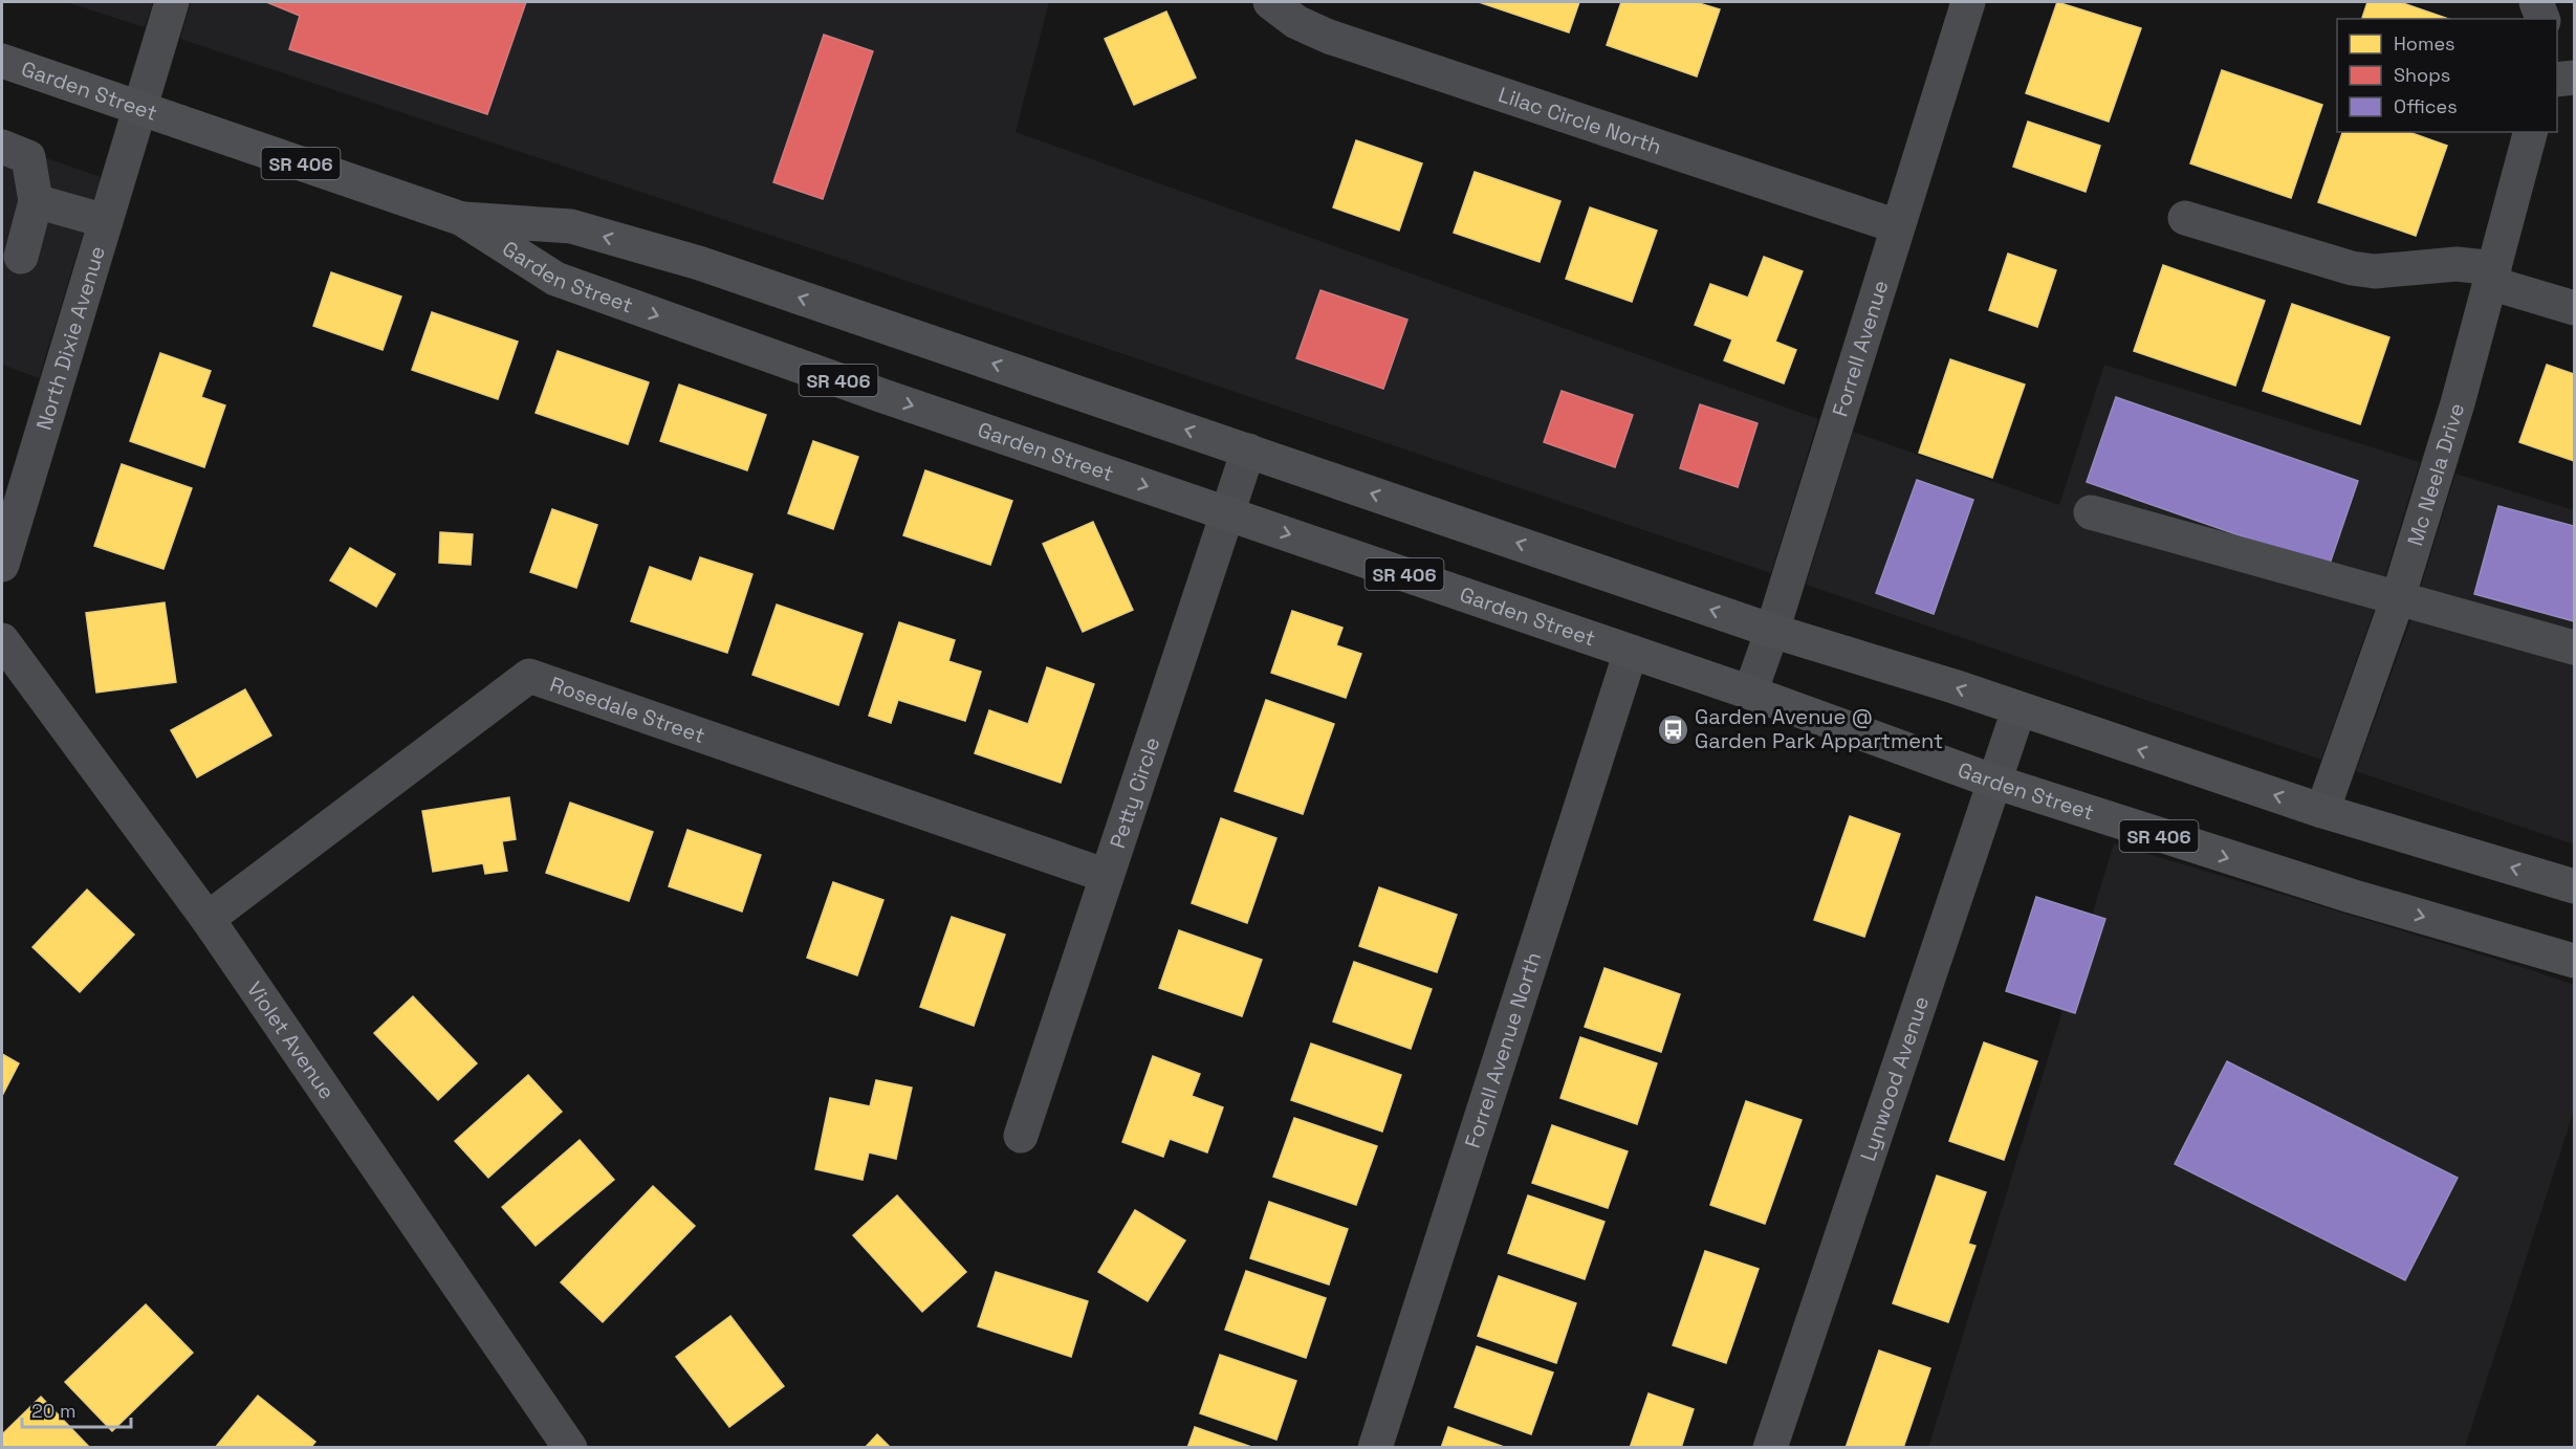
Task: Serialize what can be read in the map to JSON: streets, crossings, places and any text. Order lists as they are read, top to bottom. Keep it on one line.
{"streets":{"main road":["Garden Street","SR 406"],"street":["Lilac Circle North","North Dixie Avenue","Forrell Avenue","Mc Neela Drive","Rosedale Street","Petty Circle","Violet Avenue","Forrell Avenue North","Lynwood Avenue"]},"crossings":[["Garden Street","North Dixie Avenue"],["Garden Street","Forrell Avenue"],["Garden Street","Mc Neela Drive"],["Garden Street","Petty Circle"],["Garden Street","Forrell Avenue North"],["Garden Street","Lynwood Avenue"],["Lilac Circle North","Forrell Avenue"],["Rosedale Street","Petty Circle"],["Rosedale Street","Violet Avenue"]],"places":{"bus stop":["Garden Avenue @ Garden Park Appartment"]},"legend":["Homes","Shops","Offices"],"scale_bar":"20 m"}
